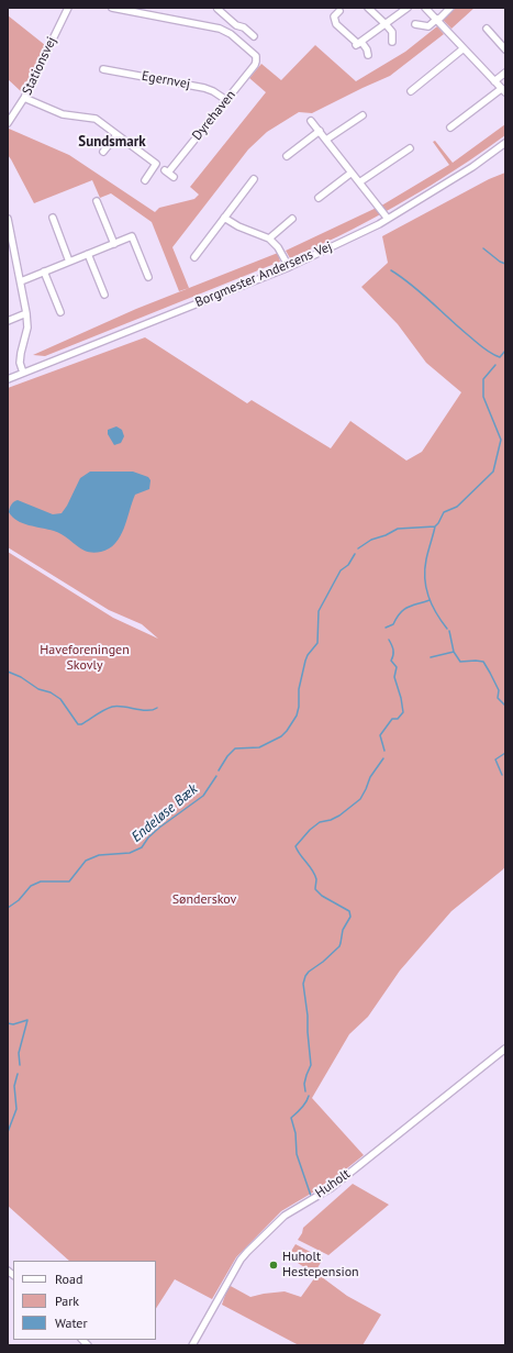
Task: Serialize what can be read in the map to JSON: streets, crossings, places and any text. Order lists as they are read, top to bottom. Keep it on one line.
{"streets":{"street":["Stationsvej","Egernvej","Dyrehaven","Borgmester Andersens Vej","Huholt"]},"crossings":[["Egernvej","Dyrehaven"]],"districts":["Sundsmark"],"water":["Endeløse Bæk"],"parks":["Haveforeningen Skovly","Sønderskov"],"places":["Huholt Hestepension"],"legend":["Road","Park","Water"]}
